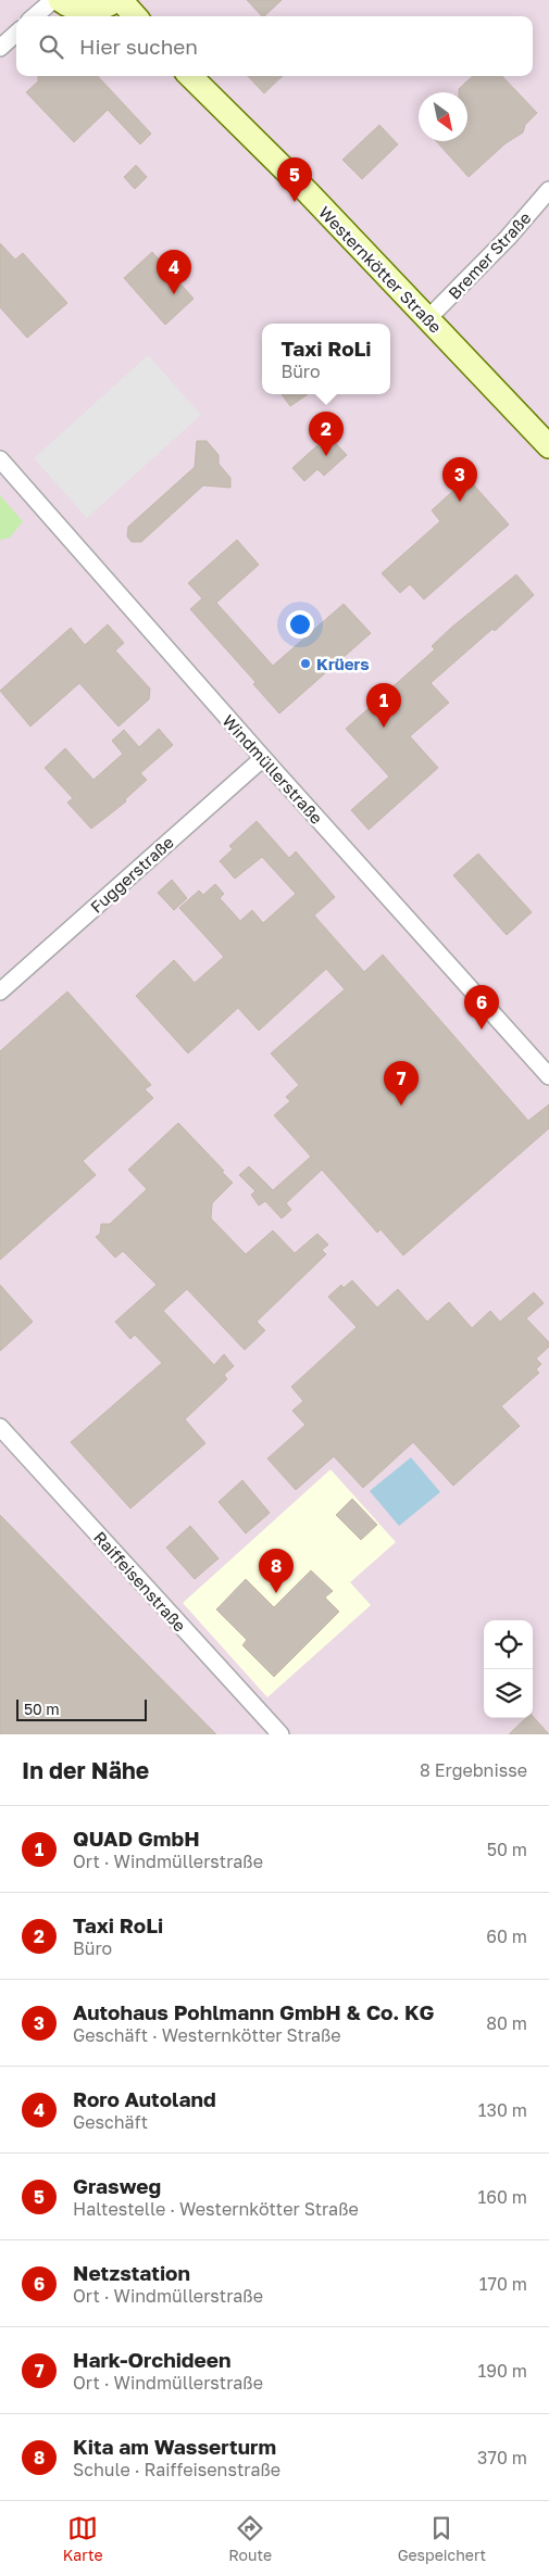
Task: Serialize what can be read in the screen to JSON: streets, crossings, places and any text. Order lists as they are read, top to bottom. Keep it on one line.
{"streets":{"street":["Bremer Straße","Westernkötter Straße","Windmüllerstraße","Fuggerstraße","Raiffeisenstraße"]},"crossings":[["Bremer Straße","Westernkötter Straße"],["Windmüllerstraße","Fuggerstraße"]],"places":["Krüers"],"scale_bar":"50 m","north":"bottom right","page":{"search":"Hier suchen","pins":["5","4","2","3","1","6","7","8"],"popup":["Taxi RoLi","Büro"],"scale":"50 m","heading":["In der Nähe","8 Ergebnisse"],"list":[{"mark":"1","name":"QUAD GmbH","note":"Ort · Windmüllerstraße","value":"50 m"},{"mark":"2","name":"Taxi RoLi","note":"Büro","value":"60 m"},{"mark":"3","name":"Autohaus Pohlmann GmbH & Co. KG","note":"Geschäft · Westernkötter Straße","value":"80 m"},{"mark":"4","name":"Roro Autoland","note":"Geschäft","value":"130 m"},{"mark":"5","name":"Grasweg","note":"Haltestelle · Westernkötter Straße","value":"160 m"},{"mark":"6","name":"Netzstation","note":"Ort · Windmüllerstraße","value":"170 m"},{"mark":"7","name":"Hark-Orchideen","note":"Ort · Windmüllerstraße","value":"190 m"},{"mark":"8","name":"Kita am Wasserturm","note":"Schule · Raiffeisenstraße","value":"370 m"}],"nav":["Karte","Route","Gespeichert"]}}
